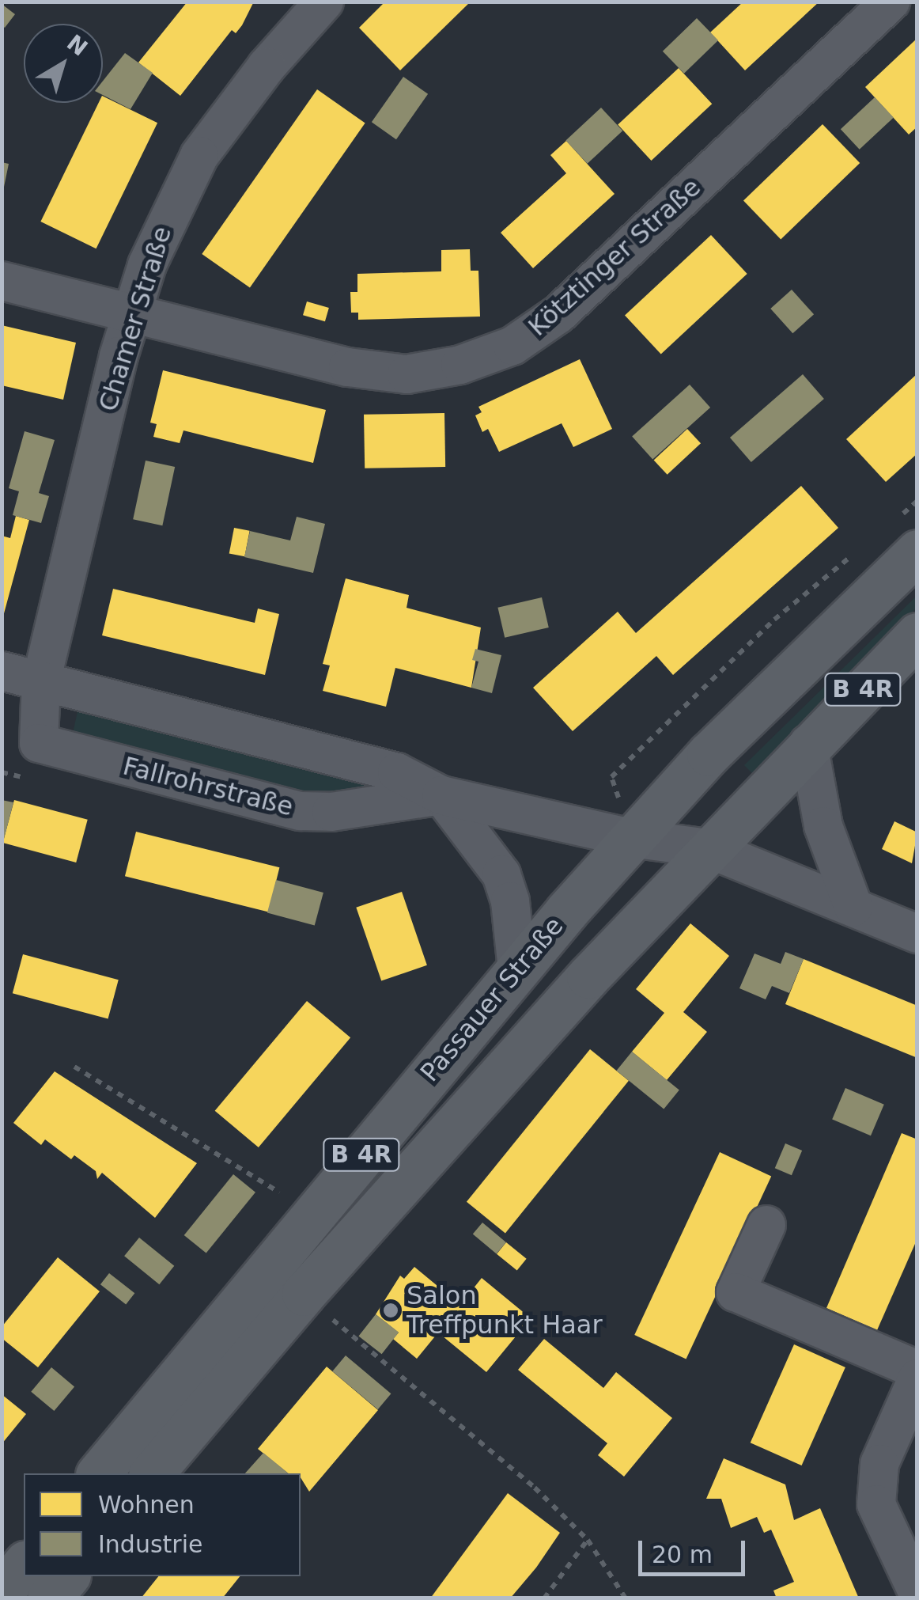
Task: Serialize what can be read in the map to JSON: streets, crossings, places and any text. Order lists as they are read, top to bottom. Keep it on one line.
{"streets":{"main road":["B 4R","Passauer Straße"],"street":["Kötztinger Straße","Chamer Straße","Fallrohrstraße"]},"crossings":[["Kötztinger Straße","Chamer Straße"],["Chamer Straße","Fallrohrstraße"],["Fallrohrstraße","Passauer Straße"]],"places":["Salon Treffpunkt Haar"],"legend":["Wohnen","Industrie"],"scale_bar":"20 m","north":"top right"}
